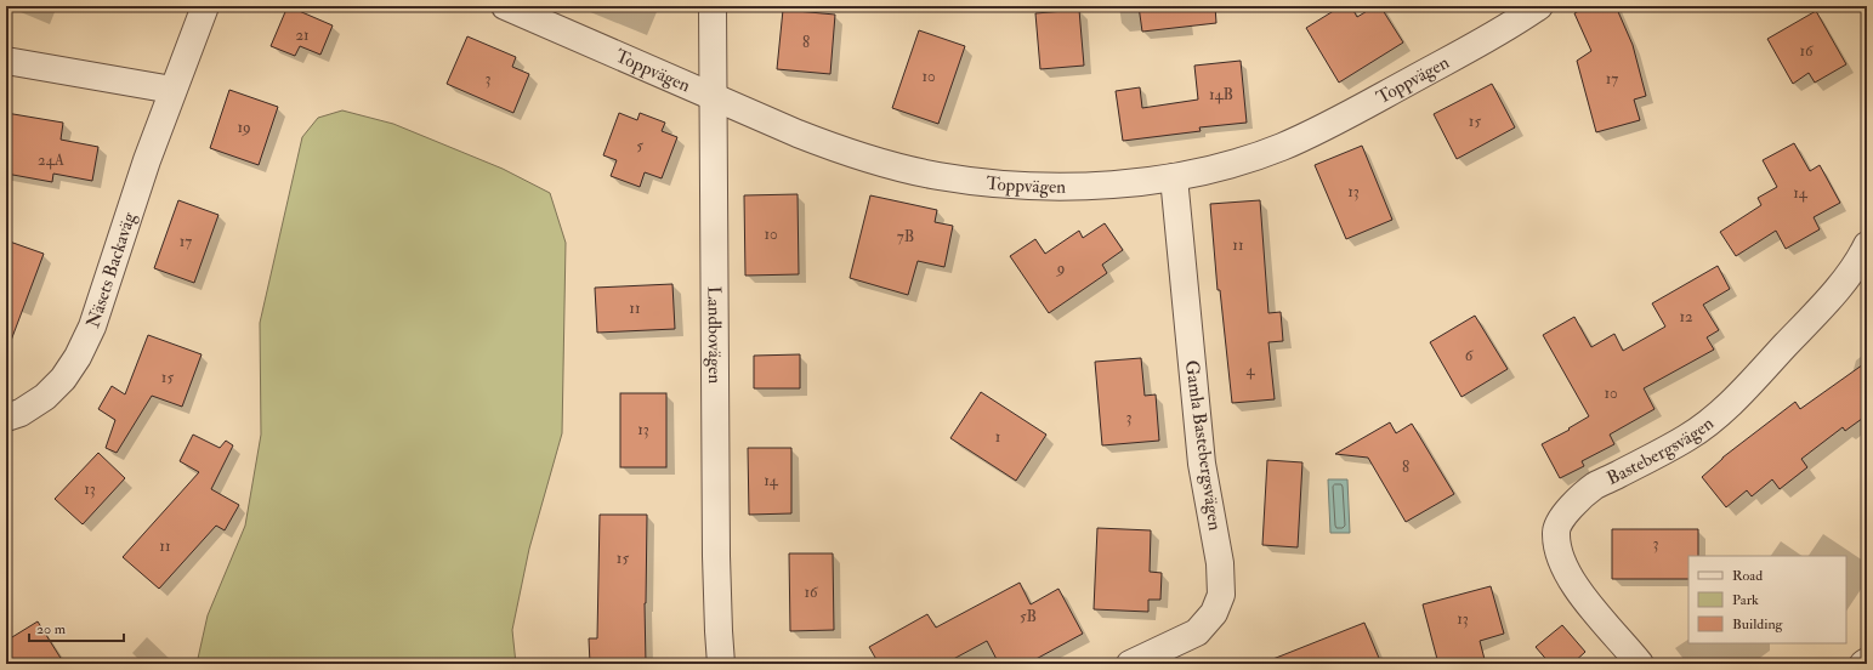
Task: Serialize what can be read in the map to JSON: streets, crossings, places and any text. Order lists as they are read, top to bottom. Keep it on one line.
{"streets":{"street":["Toppvägen","Näsets Backaväg","Landbovägen","Gamla Bastebergsvägen","Bastebergsvägen"]},"crossings":[["Toppvägen","Landbovägen"],["Toppvägen","Gamla Bastebergsvägen"]],"house_numbers":["21","8","16","10","3","17","14B","15","19","5","24A","13","14","10","7B","17","11","9","11","12","6","4","15","10","3","13","1","8","14","13","3","11","15","16","5B","13"],"legend":["Road","Park","Building"],"scale_bar":"20 m"}
